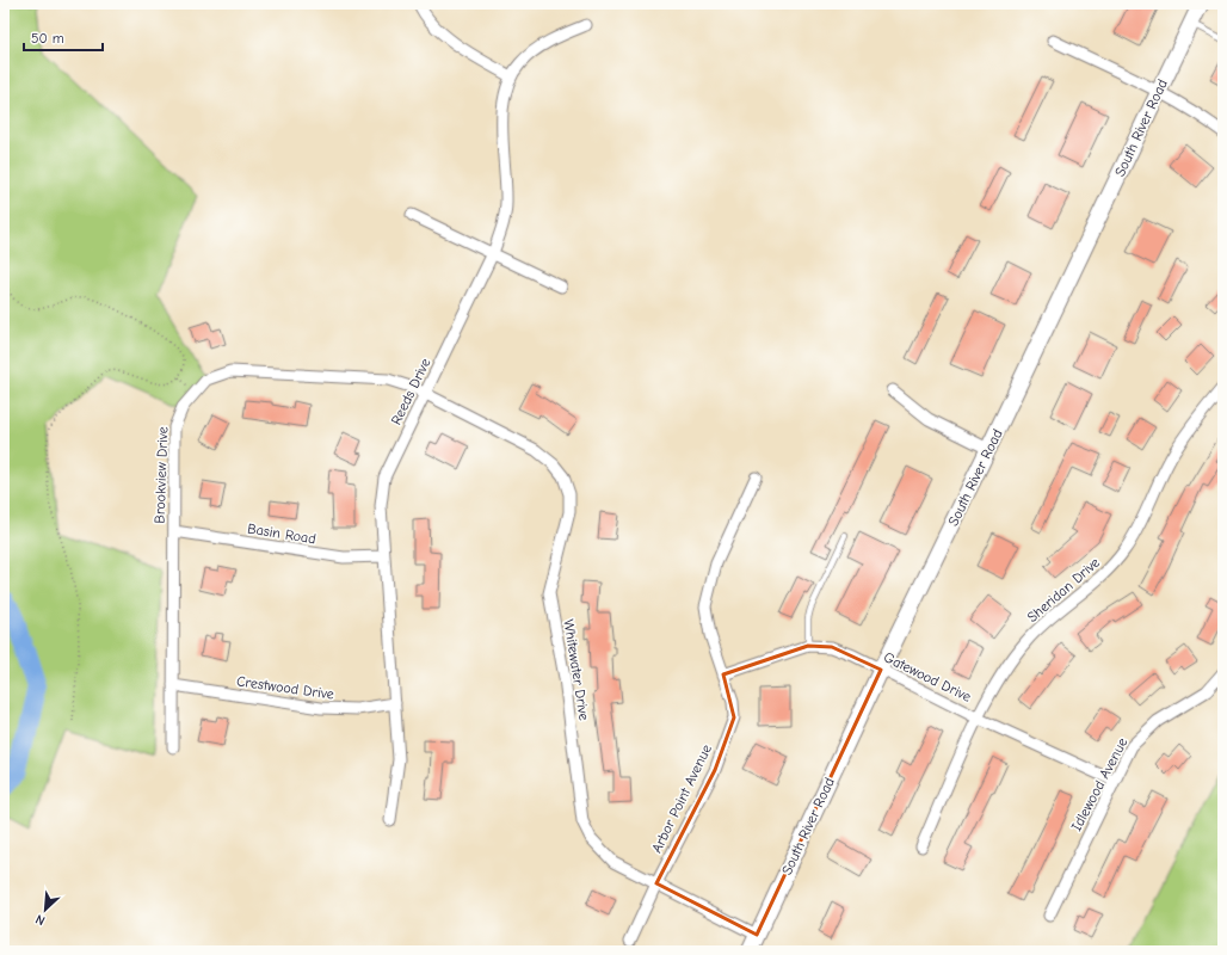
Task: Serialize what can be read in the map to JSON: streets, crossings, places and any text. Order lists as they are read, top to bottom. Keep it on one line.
{"streets":{"street":["South River Road","Reeds Drive","Brookview Drive","Basin Road","Sheridan Drive","Whitewater Drive","Gatewood Drive","Crestwood Drive","Idlewood Avenue","Arbor Point Avenue"]},"crossings":[["South River Road","Whitewater Drive"],["South River Road","Gatewood Drive"],["Reeds Drive","Brookview Drive"],["Reeds Drive","Basin Road"],["Reeds Drive","Whitewater Drive"],["Reeds Drive","Crestwood Drive"],["Brookview Drive","Basin Road"],["Brookview Drive","Whitewater Drive"],["Brookview Drive","Crestwood Drive"],["Sheridan Drive","Gatewood Drive"],["Whitewater Drive","Arbor Point Avenue"],["Gatewood Drive","Idlewood Avenue"],["Gatewood Drive","Arbor Point Avenue"]],"scale_bar":"50 m","north":"bottom left"}
